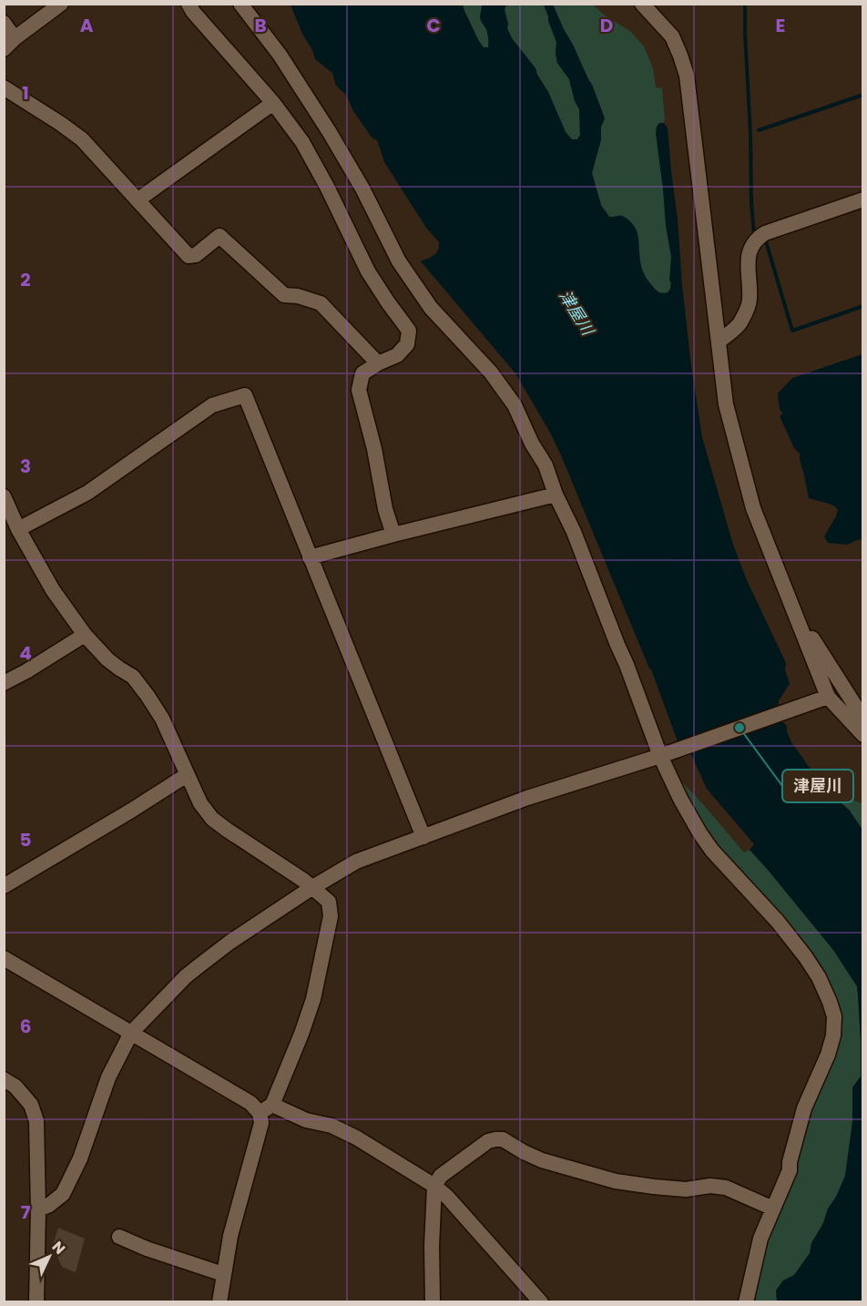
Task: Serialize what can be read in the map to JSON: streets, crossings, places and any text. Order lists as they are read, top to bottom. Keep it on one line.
{"water":["津屋川"],"places":["津屋川"],"north":"top right","grid":{"columns":["A","B","C","D","E"],"rows":["1","2","3","4","5","6","7"]}}
